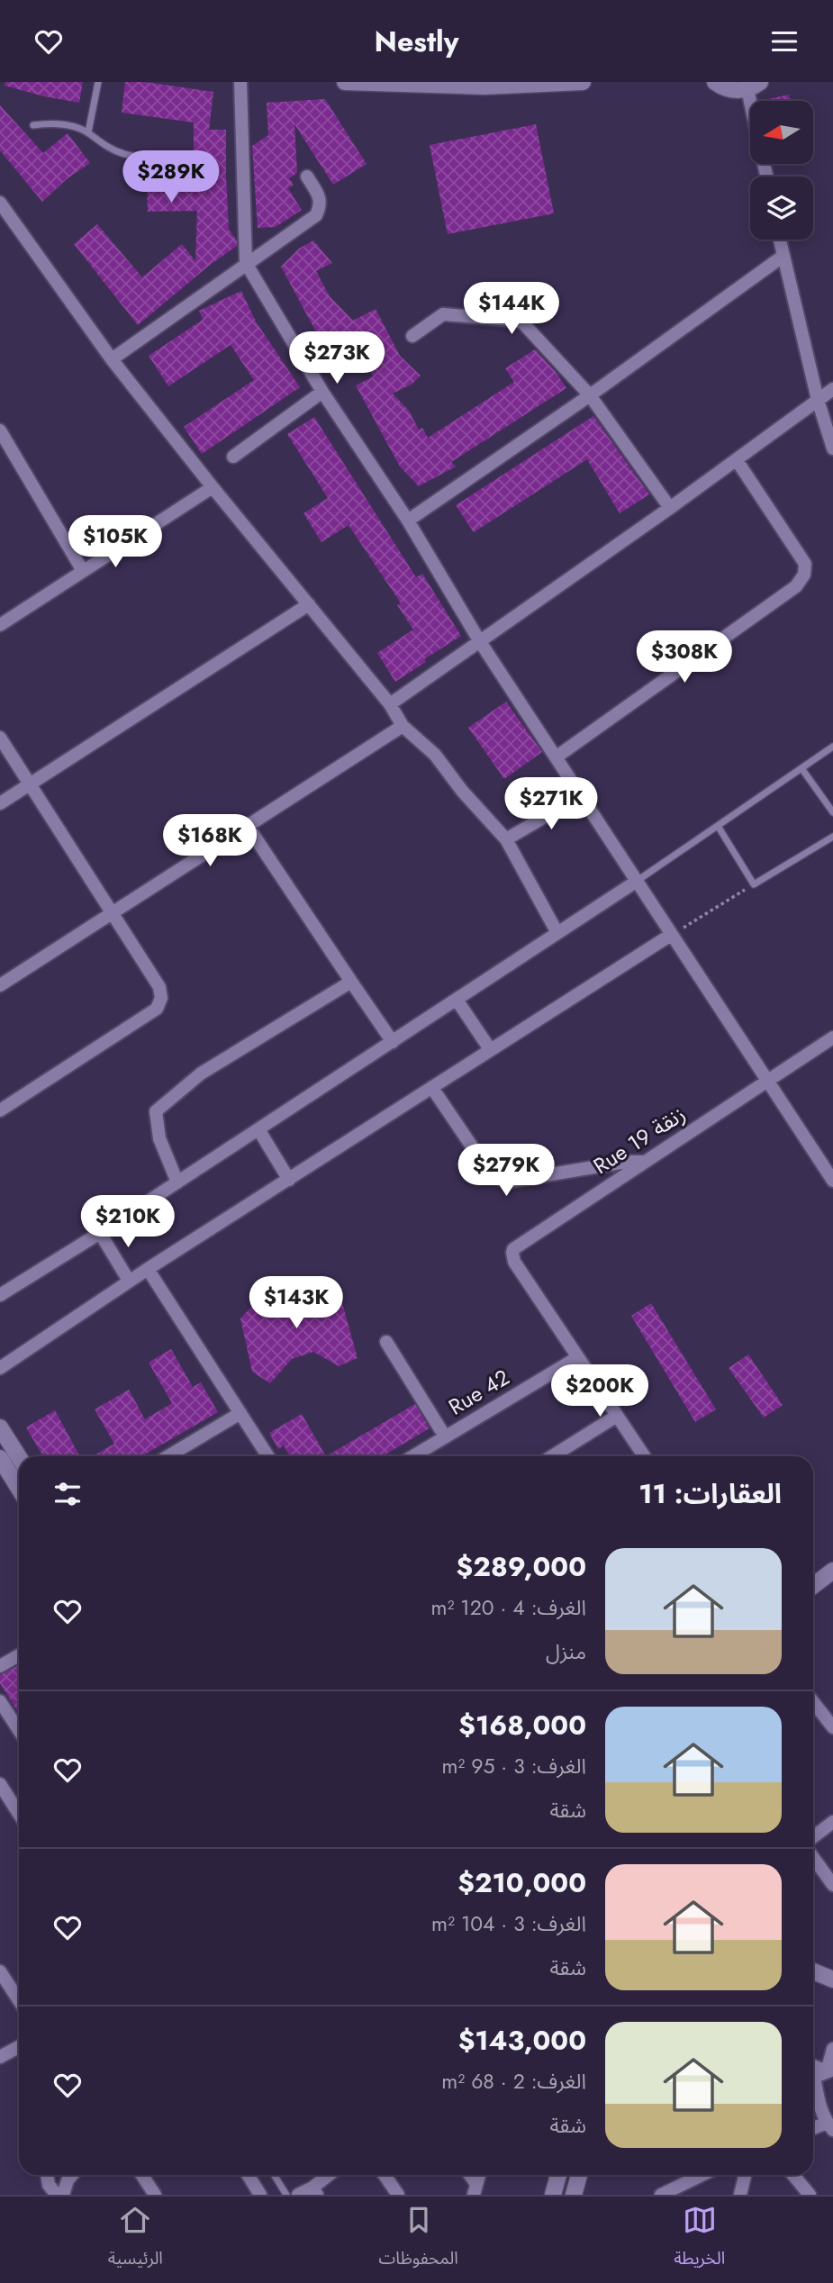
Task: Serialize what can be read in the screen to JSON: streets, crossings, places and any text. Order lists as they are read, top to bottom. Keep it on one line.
{"streets":{"street":["Rue 19 زنقة","Rue 42"]},"crossings":[["Rue 19 زنقة","Rue 42"]],"north":"left","page":{"header":"Nestly","price":["$289K","$144K","$273K","$105K","$308K","$271K","$168K","$279K","$210K","$143K","$200K"],"heading":"العقارات: 11","list":[{"name":"$289,000","note":"الغرف: 4 · 120 m² · منزل"},{"name":"$168,000","note":"الغرف: 3 · 95 m² · شقة"},{"name":"$210,000","note":"الغرف: 3 · 104 m² · شقة"},{"name":"$143,000","note":"الغرف: 2 · 68 m² · شقة"}],"tabs":["الخريطة","المحفوظات","الرئيسية"]}}
